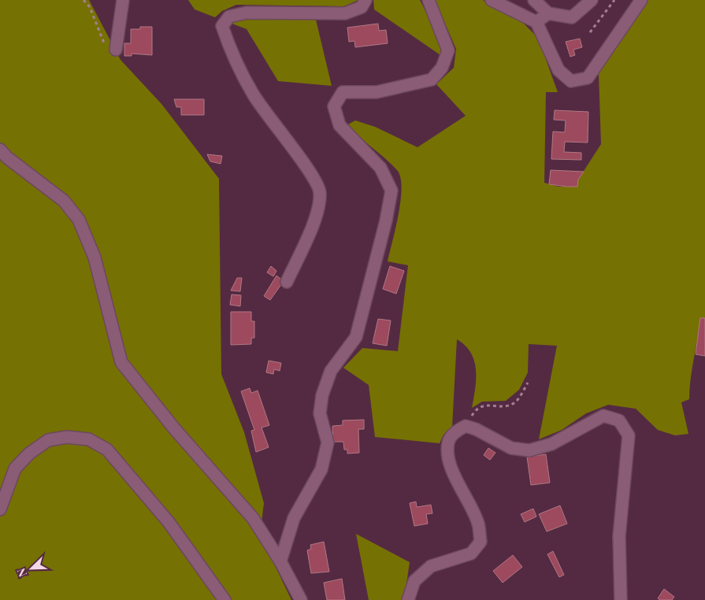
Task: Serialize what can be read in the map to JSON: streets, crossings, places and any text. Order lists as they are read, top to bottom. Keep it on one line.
{"north":"bottom left"}
